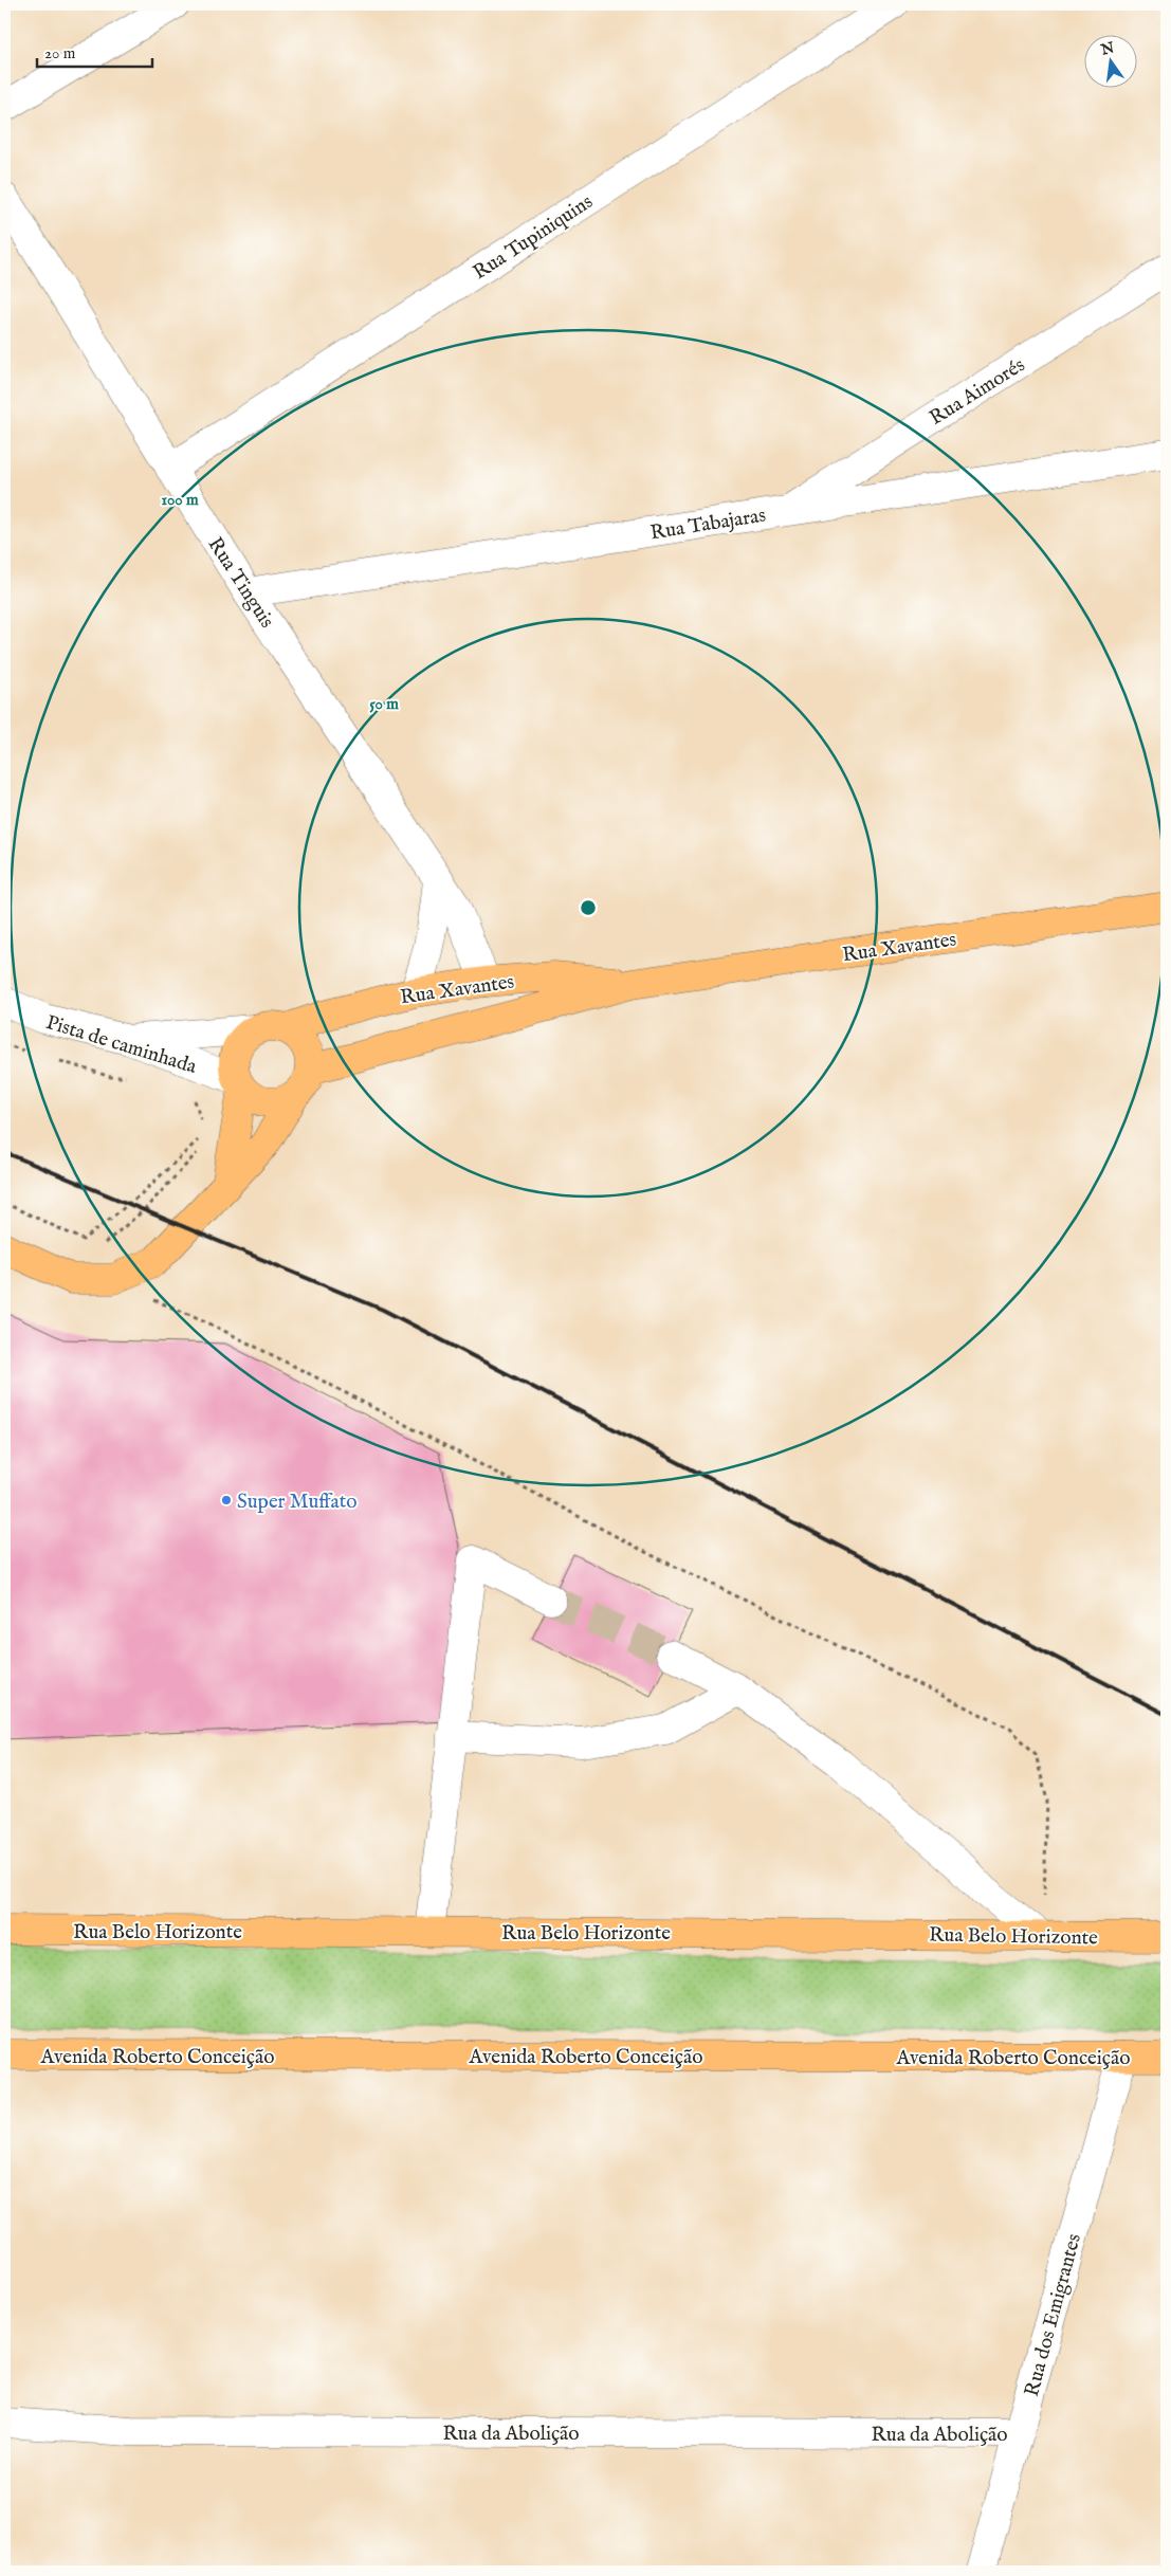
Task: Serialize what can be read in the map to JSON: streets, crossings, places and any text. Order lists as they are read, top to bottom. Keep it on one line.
{"streets":{"main road":["Rua Xavantes","Rua Belo Horizonte","Avenida Roberto Conceição"],"street":["Rua Tupiniquins","Rua Aimorés","Rua Tabajaras","Rua Tinguis","Rua dos Emigrantes","Rua da Abolição"],"path":["Pista de caminhada"]},"crossings":[["Rua Tupiniquins","Rua Tinguis"],["Rua Aimorés","Rua Tabajaras"],["Rua Tabajaras","Rua Tinguis"],["Rua Tinguis","Rua Xavantes"],["Avenida Roberto Conceição","Rua dos Emigrantes"],["Rua dos Emigrantes","Rua da Abolição"]],"places":["Super Muffato"],"scale_bar":"20 m","north":"top","rings":["100 m","50 m"]}
